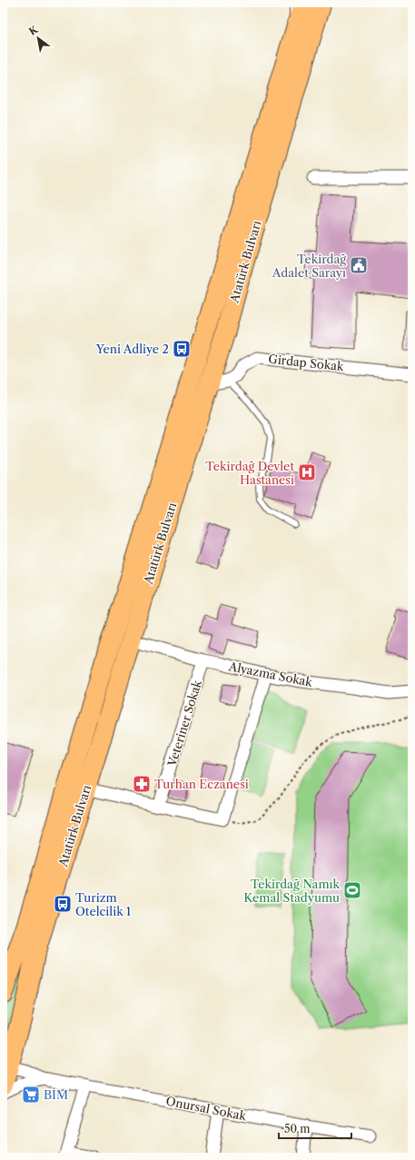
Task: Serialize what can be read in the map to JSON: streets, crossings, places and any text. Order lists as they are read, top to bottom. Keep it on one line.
{"streets":{"main road":["Atatürk Bulvarı"],"street":["Girdap Sokak","Alyazma Sokak","Veteriner Sokak","Onursal Sokak"]},"crossings":[["Atatürk Bulvarı","Alyazma Sokak"],["Alyazma Sokak","Veteriner Sokak"]],"places":{"public building":["Tekirdağ Adalet Sarayı"],"bus stop":["Yeni Adliye 2","Turizm Otelcilik 1"],"hospital":["Tekirdağ Devlet Hastanesi"],"pharmacy":["Turhan Eczanesi"],"sports":["Tekirdağ Namık Kemal Stadyumu"],"supermarket":["BİM"]},"scale_bar":"50 m","north":"top left"}
